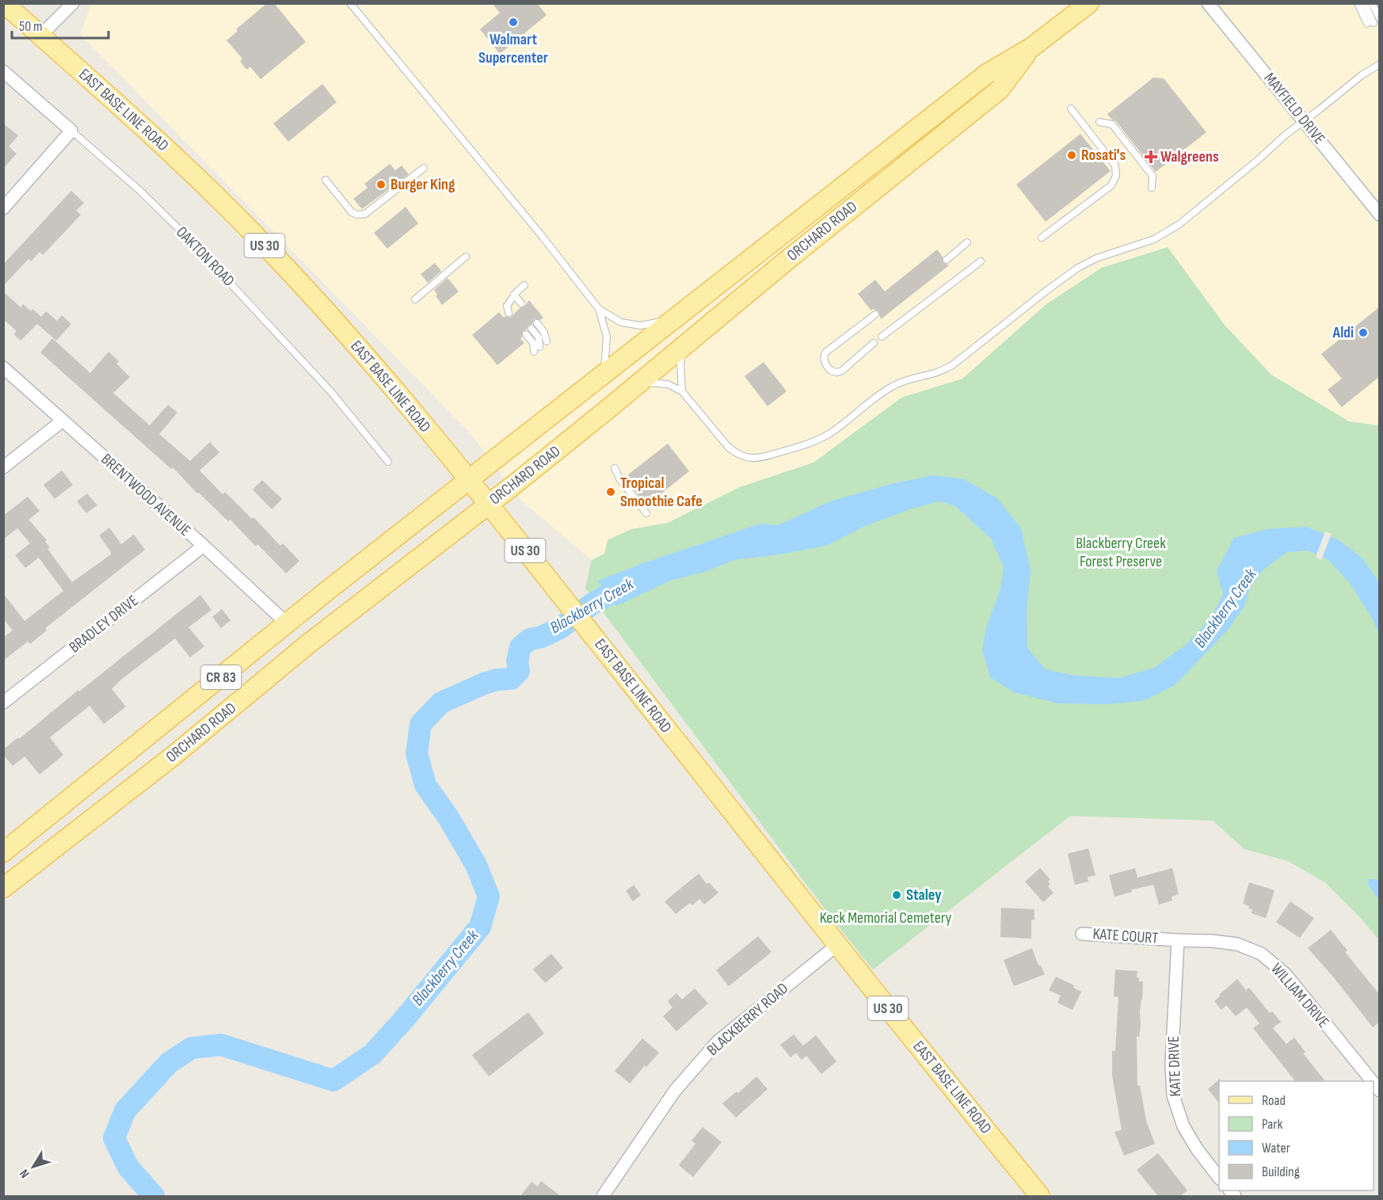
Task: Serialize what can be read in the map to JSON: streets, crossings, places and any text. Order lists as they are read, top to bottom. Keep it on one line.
{"streets":{"main road":["EAST BASE LINE ROAD","ORCHARD ROAD","US 30","CR 83"],"street":["MAYFIELD DRIVE","OAKTON ROAD","BRENTWOOD AVENUE","BRADLEY DRIVE","KATE COURT","WILLIAM DRIVE","BLACKBERRY ROAD","KATE DRIVE"]},"crossings":[["EAST BASE LINE ROAD","ORCHARD ROAD"],["EAST BASE LINE ROAD","US 30"],["EAST BASE LINE ROAD","BLACKBERRY ROAD"],["ORCHARD ROAD","BRENTWOOD AVENUE"],["BRENTWOOD AVENUE","BRADLEY DRIVE"],["KATE COURT","WILLIAM DRIVE"],["KATE COURT","KATE DRIVE"],["WILLIAM DRIVE","KATE DRIVE"]],"water":["Blackberry Creek"],"parks":["Blackberry Creek Forest Preserve","Keck Memorial Cemetery"],"places":{"other":["Walmart Supercenter","Rosati's","Burger King","Aldi","Tropical Smoothie Cafe","Staley"],"health":["Walgreens"]},"legend":["Road","Park","Water","Building"],"scale_bar":"50 m","north":"bottom left"}
